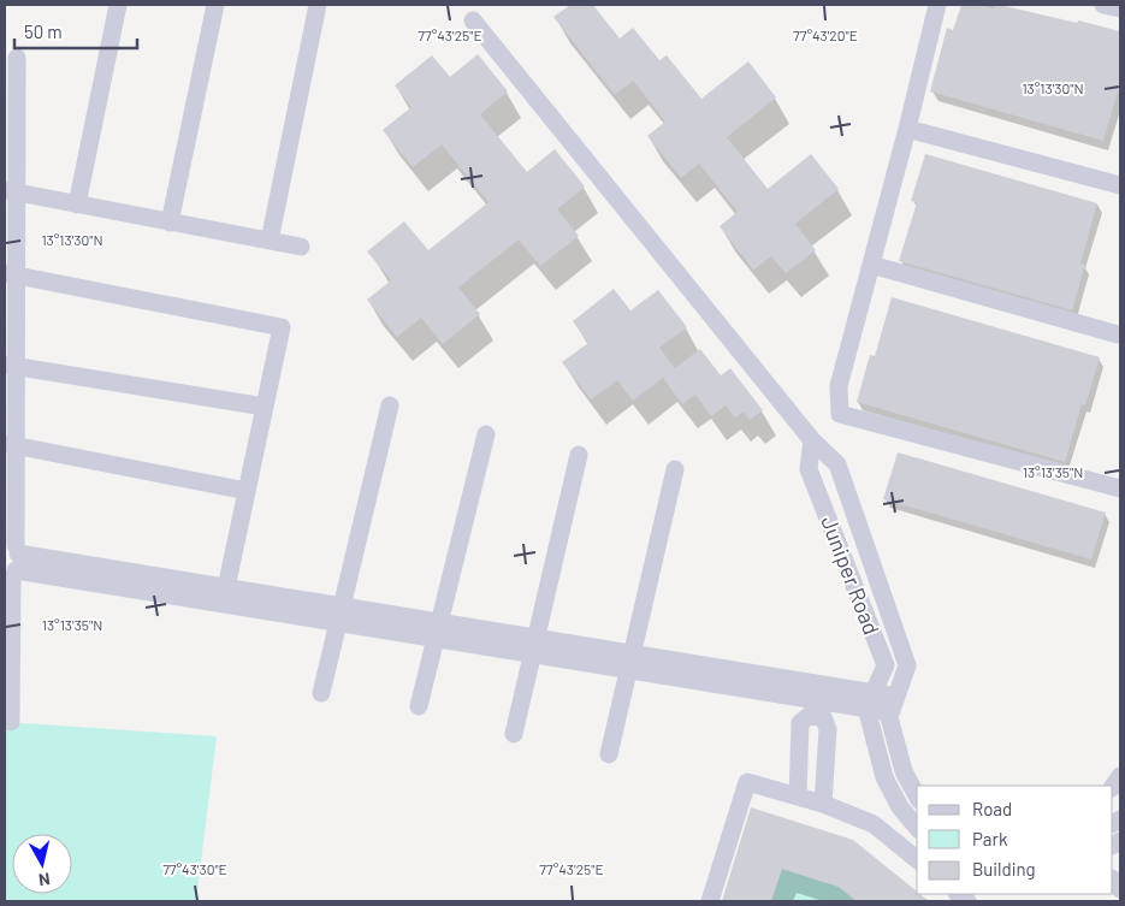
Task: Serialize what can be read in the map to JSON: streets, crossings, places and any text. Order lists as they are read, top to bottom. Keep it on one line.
{"streets":{"street":["Juniper Road"]},"legend":["Road","Park","Building"],"scale_bar":"50 m","north":"bottom","coordinates":["77°43'25\"E","77°43'20\"E","13°13'30\"N","13°13'35\"N","77°43'30\"E"]}
